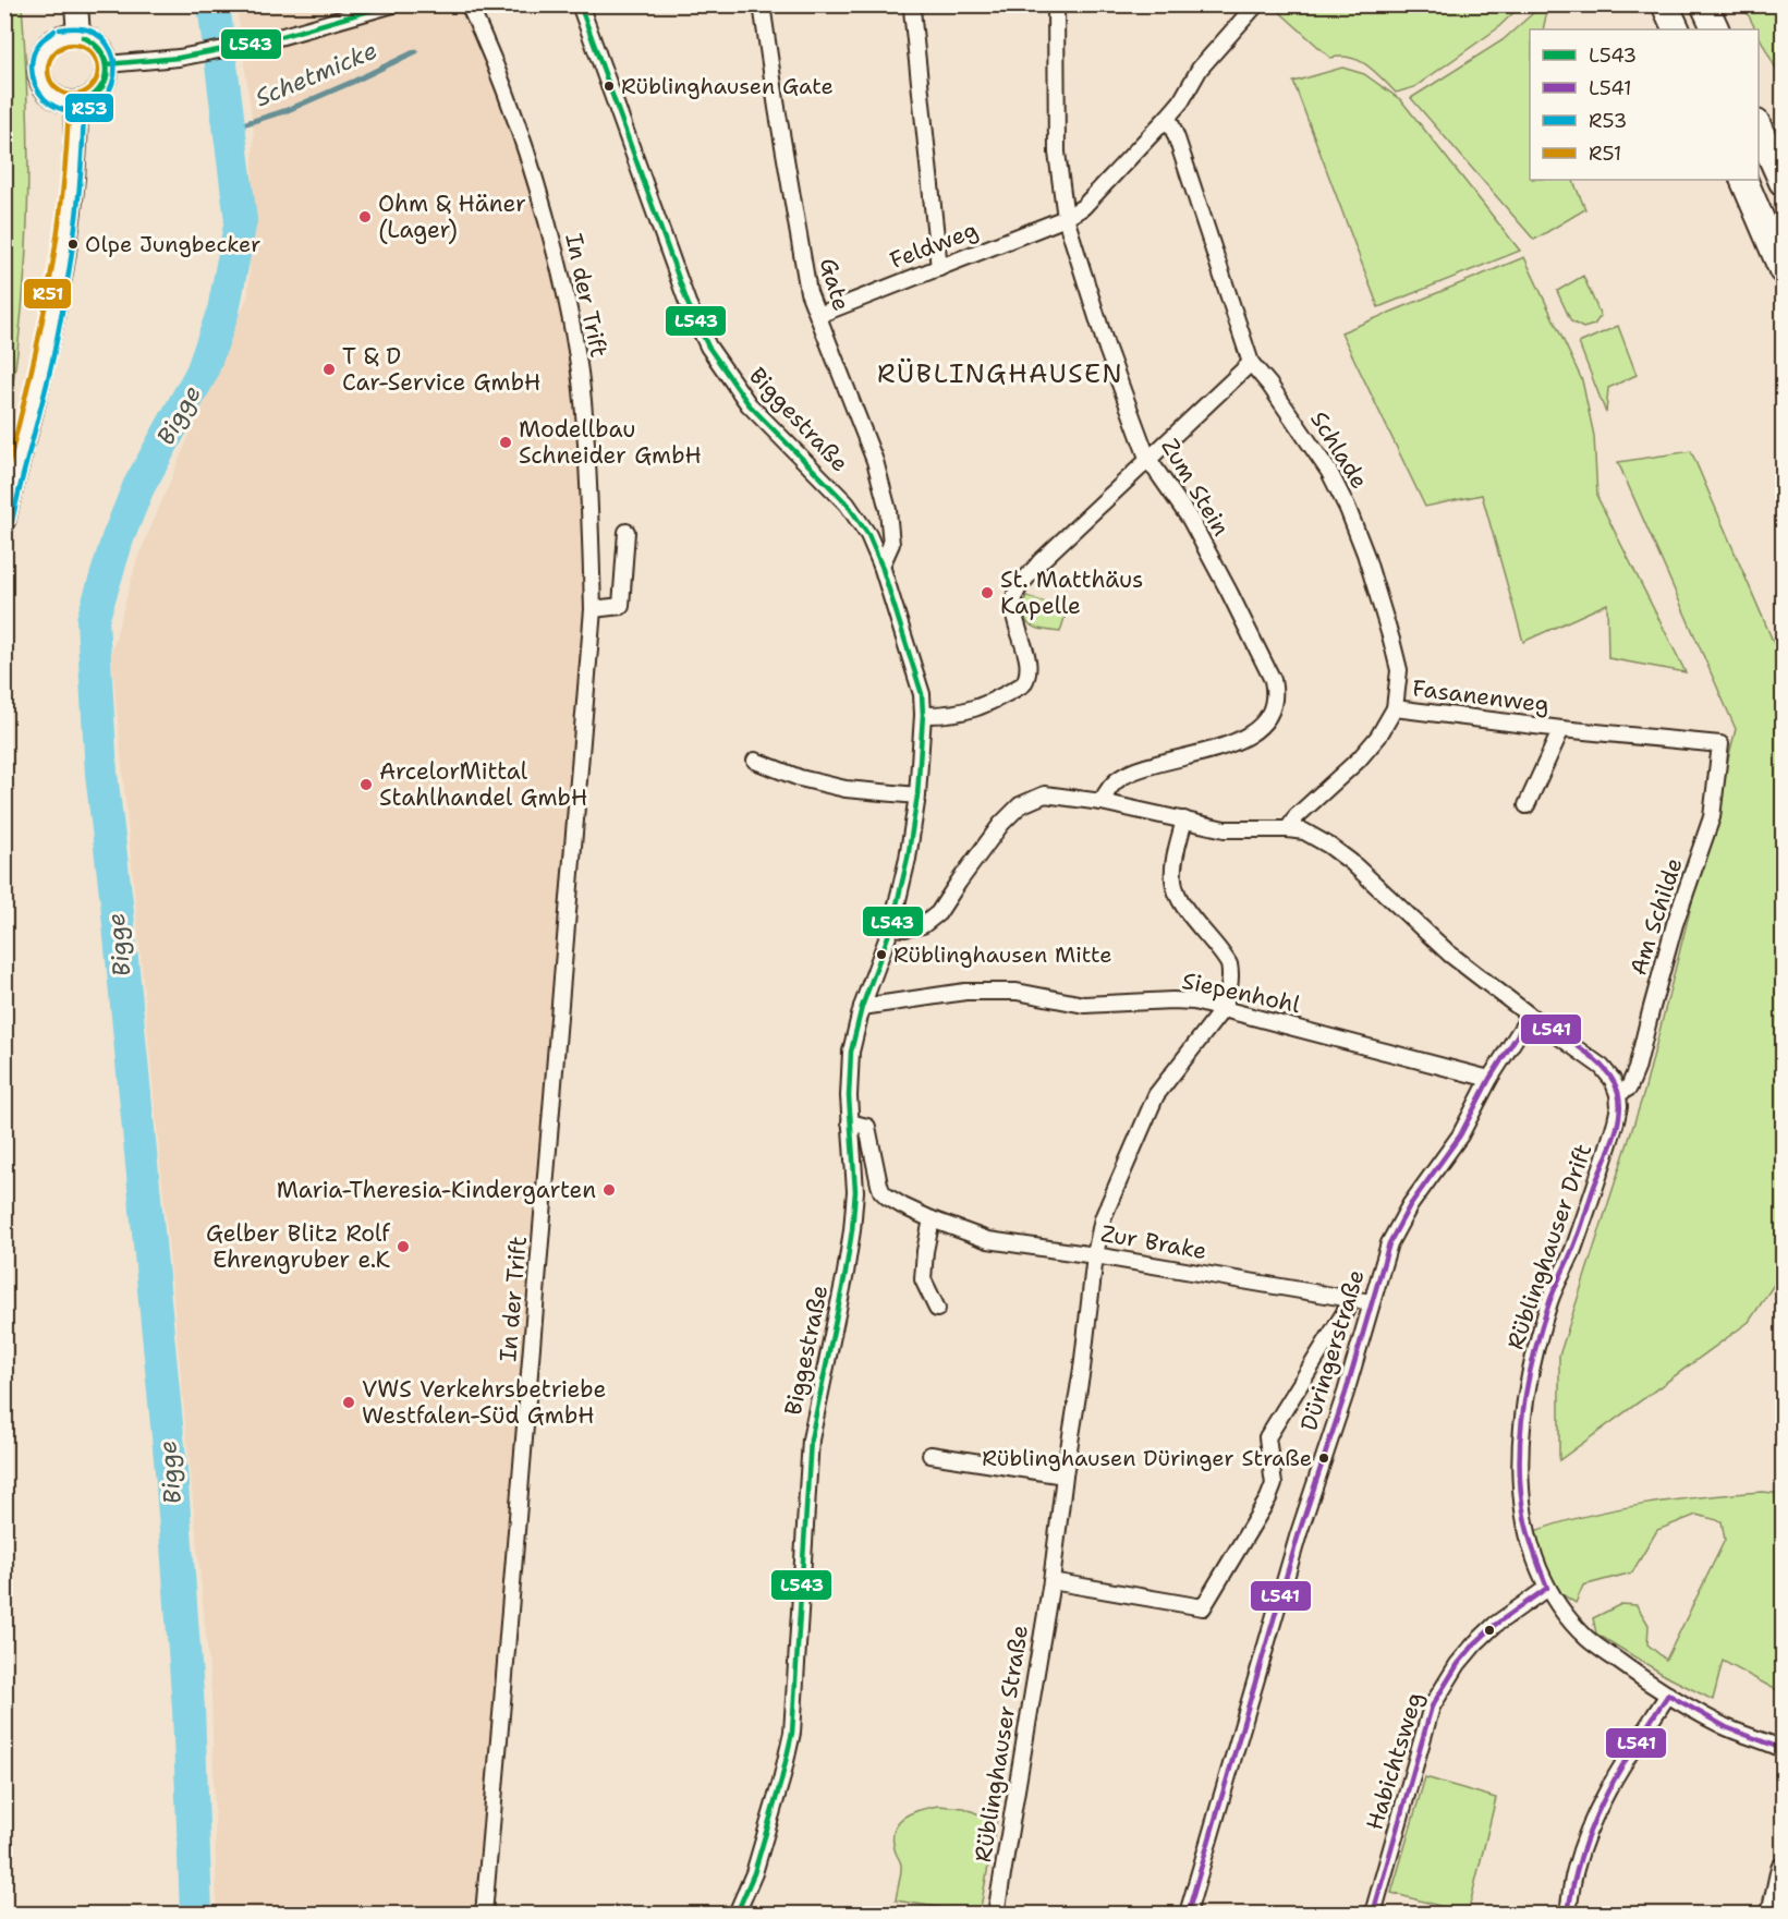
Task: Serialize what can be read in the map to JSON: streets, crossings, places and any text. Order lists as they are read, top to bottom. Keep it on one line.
{"streets":{"street":["Feldweg","Gate","In der Trift","Biggestraße","Schlade","Zum Stein","Fasanenweg","Am Schilde","Siepenhohl","Zur Brake","Rüblinghauser Drift","Düringerstraße","Rüblinghauser Straße","Habichtsweg"]},"crossings":[["Feldweg","Gate"],["Feldweg","Schlade"],["Feldweg","Zum Stein"],["Gate","Biggestraße"],["Biggestraße","Siepenhohl"],["Biggestraße","Zur Brake"],["Schlade","Fasanenweg"],["Fasanenweg","Am Schilde"],["Am Schilde","Rüblinghauser Drift"],["Siepenhohl","Düringerstraße"],["Siepenhohl","Rüblinghauser Straße"],["Zur Brake","Düringerstraße"],["Zur Brake","Rüblinghauser Straße"],["Rüblinghauser Drift","Habichtsweg"],["Düringerstraße","Rüblinghauser Straße"]],"districts":["RÜBLINGHAUSEN"],"water":["Schetmicke","Bigge"],"places":["Rüblinghausen Gate","Ohm & Häner (Lager)","Olpe Jungbecker","T & D Car-Service GmbH","Modellbau Schneider GmbH","St. Matthäus Kapelle","ArcelorMittal Stahlhandel GmbH","Rüblinghausen Mitte","Maria-Theresia-Kindergarten","Gelber Blitz Rolf Ehrengruber e.K","VWS Verkehrsbetriebe Westfalen-Süd GmbH","Rüblinghausen Düringer Straße"],"lines":["transit line L543","transit line R53","transit line R51","transit line L541"],"legend":["L543","L541","R53","R51"]}
